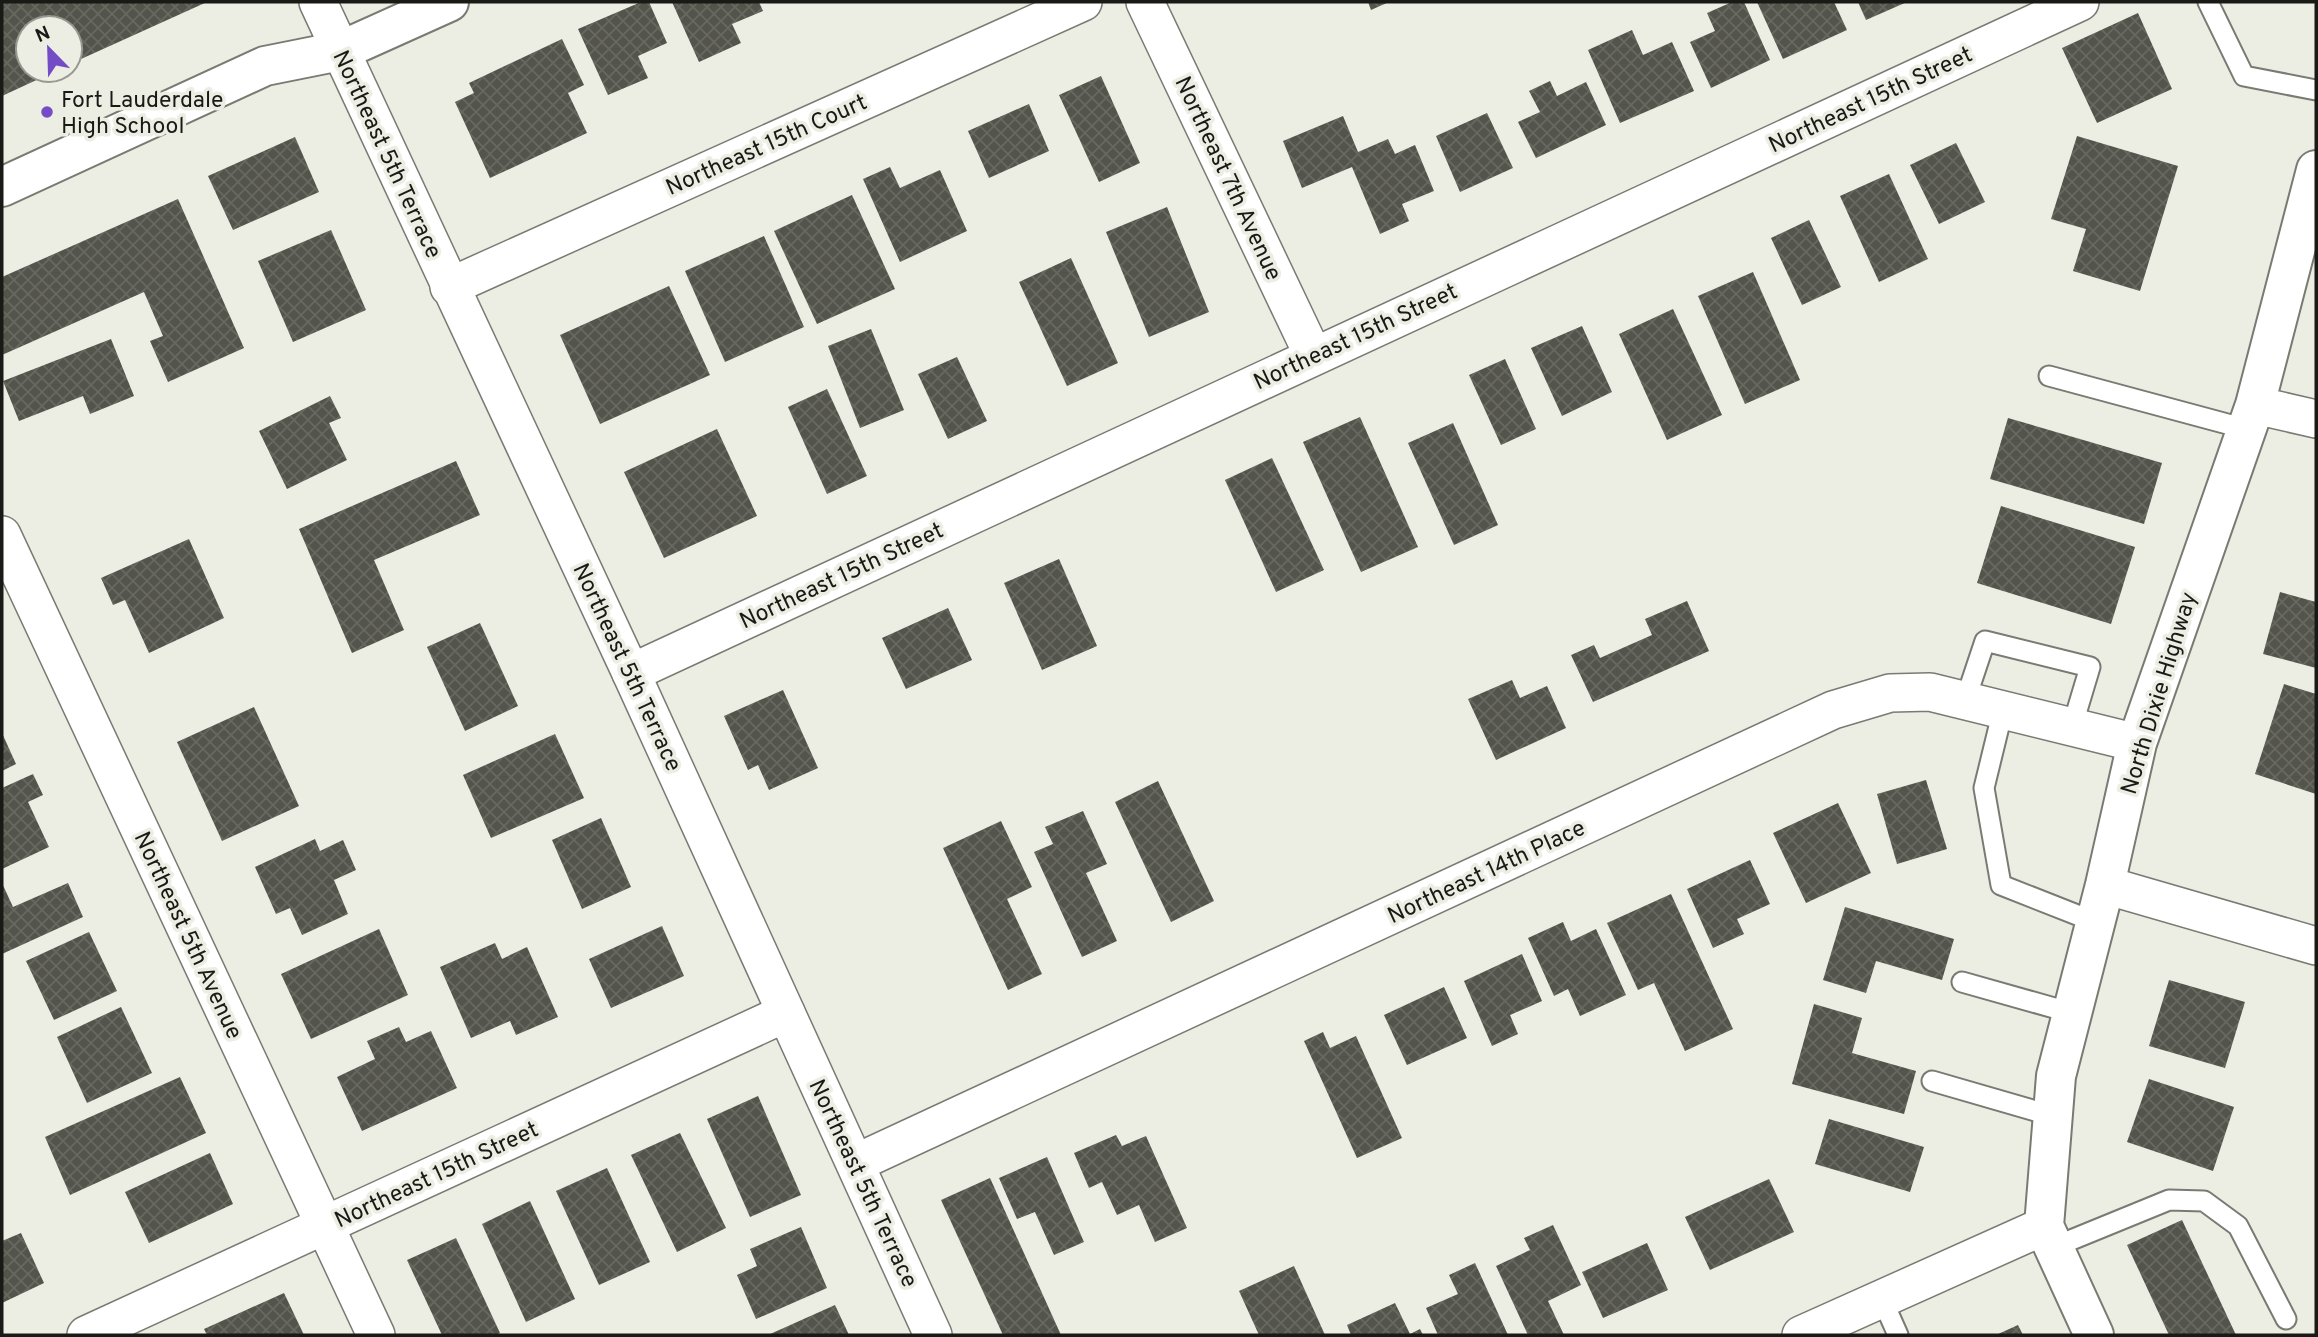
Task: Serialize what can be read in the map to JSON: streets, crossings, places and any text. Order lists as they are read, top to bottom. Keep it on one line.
{"streets":{"street":["Northeast 15th Street","Northeast 15th Court","Northeast 5th Terrace","Northeast 7th Avenue","North Dixie Highway","Northeast 14th Place","Northeast 5th Avenue"]},"crossings":[["Northeast 15th Street","Northeast 5th Terrace"],["Northeast 15th Street","Northeast 7th Avenue"],["Northeast 15th Street","Northeast 5th Avenue"],["Northeast 15th Court","Northeast 5th Terrace"],["Northeast 5th Terrace","Northeast 14th Place"],["North Dixie Highway","Northeast 14th Place"]],"places":["Fort Lauderdale High School"],"north":"top left"}
